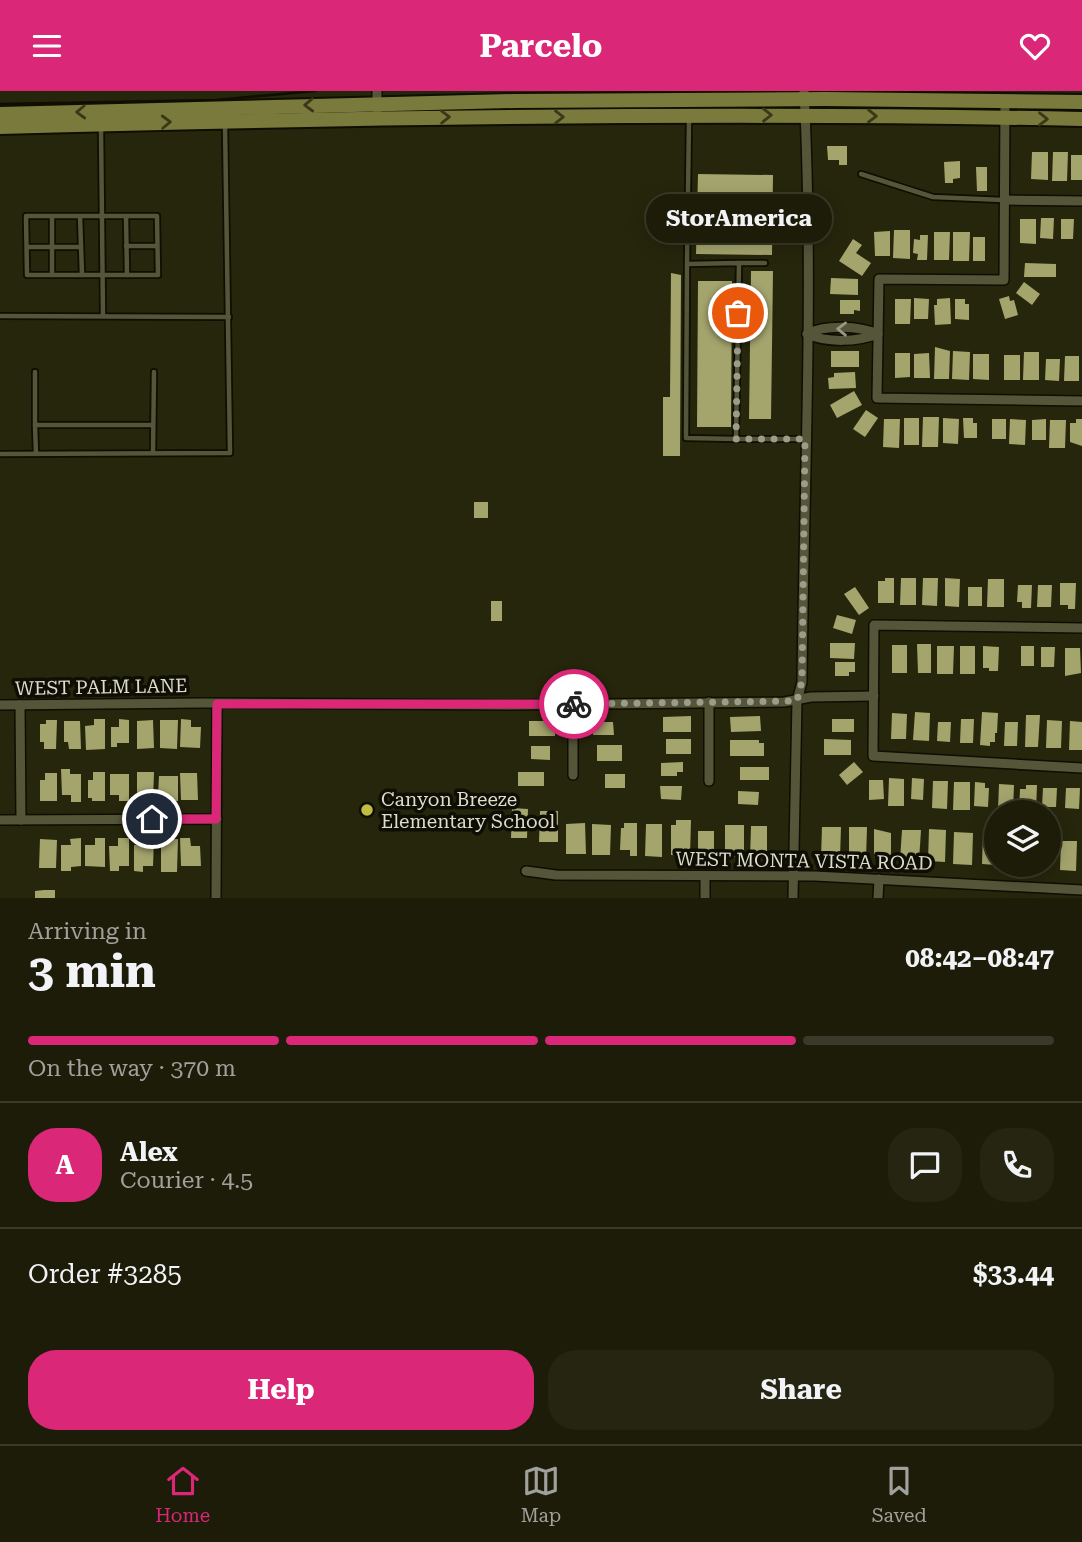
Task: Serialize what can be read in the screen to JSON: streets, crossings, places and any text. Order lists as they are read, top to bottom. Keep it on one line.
{"streets":{"street":["WEST PALM LANE","WEST MONTA VISTA ROAD"]},"places":["StorAmerica","Canyon Breeze Elementary School"],"page":{"header":"Parcelo","bubble":"StorAmerica","heading":["3 min","Arriving in","08:42–08:47"],"panel":["Alex","Courier · 4.5","Order #3285","$33.44"],"bar":"On the way · 370 m","round":"A","buttons":["Help","Share"],"tabs":["Home","Map","Saved"]}}
